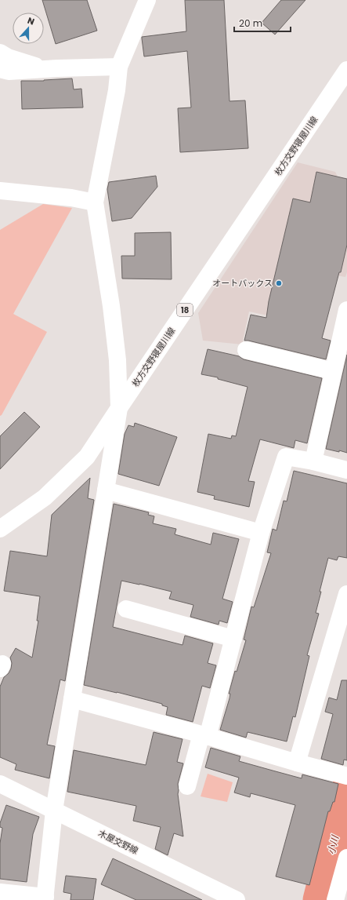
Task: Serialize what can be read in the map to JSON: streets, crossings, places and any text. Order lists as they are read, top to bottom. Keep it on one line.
{"streets":{"street":["枚方交野寝屋川線","18","木屋交野線"]},"water":["小川"],"places":["オートバックス"],"scale_bar":"20 m","north":"top"}
